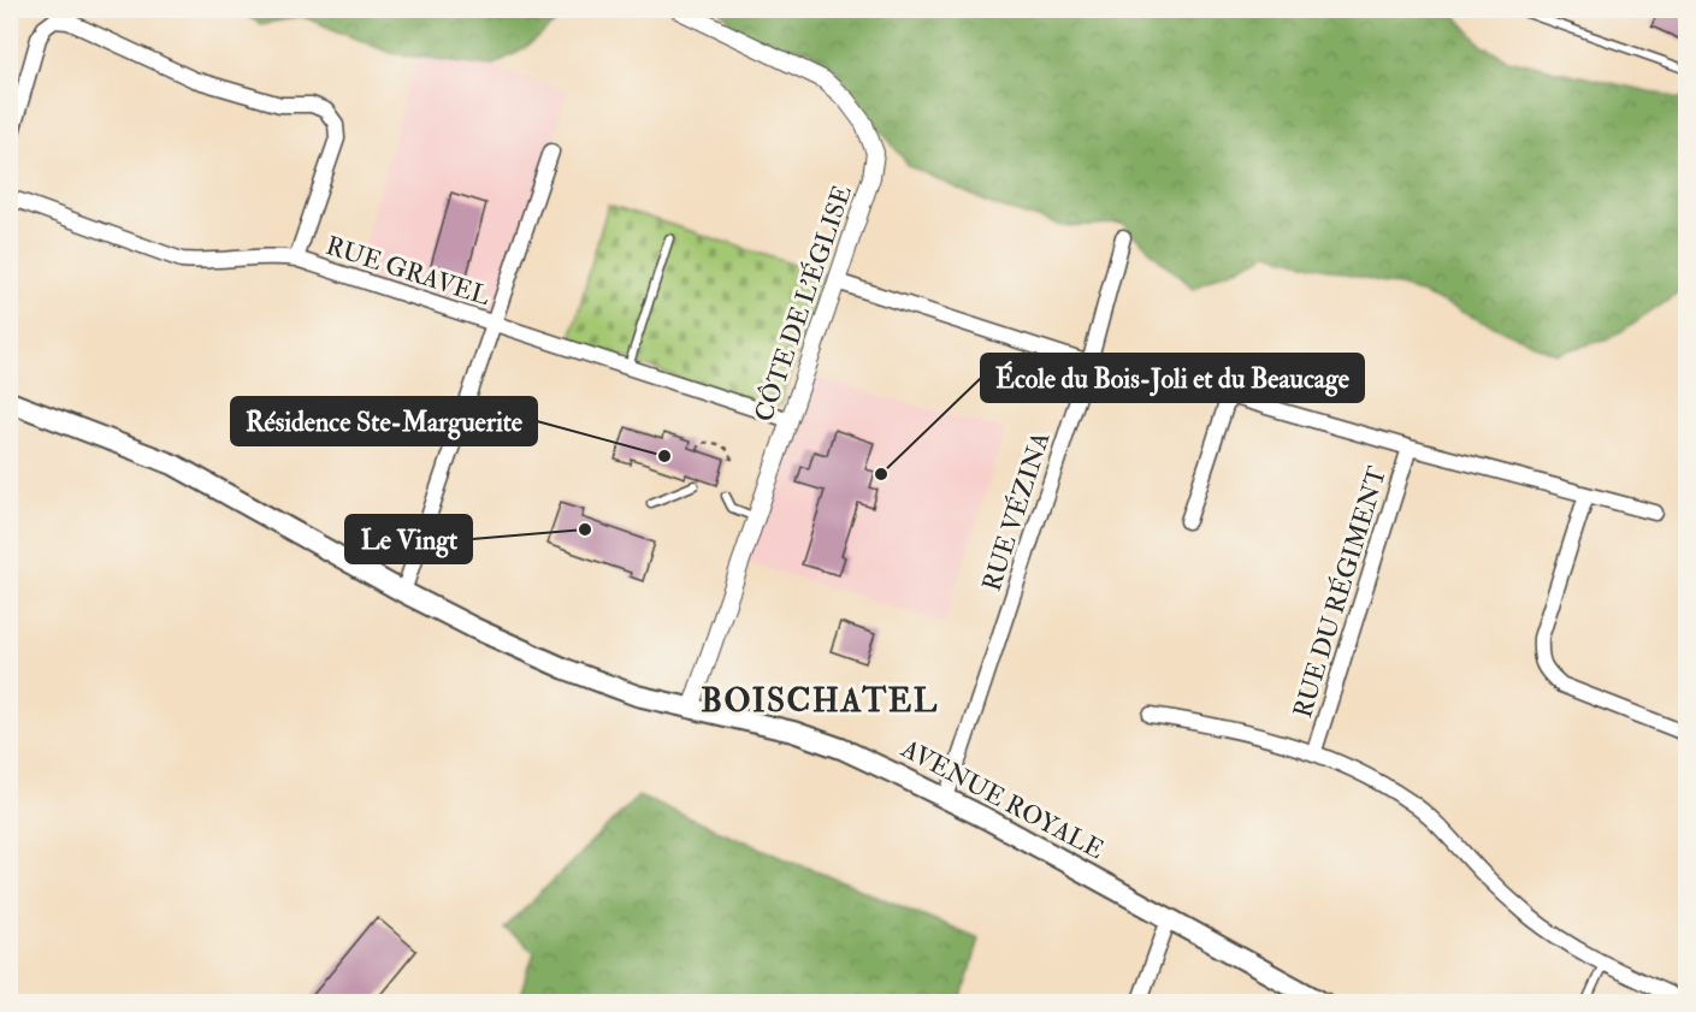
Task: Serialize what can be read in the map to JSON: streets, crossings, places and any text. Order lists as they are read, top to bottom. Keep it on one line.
{"streets":{"main road":["AVENUE ROYALE"],"street":["RUE GRAVEL","CÔTE DE L'ÉGLISE","RUE VÉZINA","RUE DU RÉGIMENT"]},"crossings":[["RUE GRAVEL","CÔTE DE L'ÉGLISE"],["CÔTE DE L'ÉGLISE","AVENUE ROYALE"],["RUE VÉZINA","AVENUE ROYALE"]],"districts":["BOISCHATEL"],"places":["Résidence Ste-Marguerite","École du Bois-Joli et du Beaucage","Le Vingt"]}
